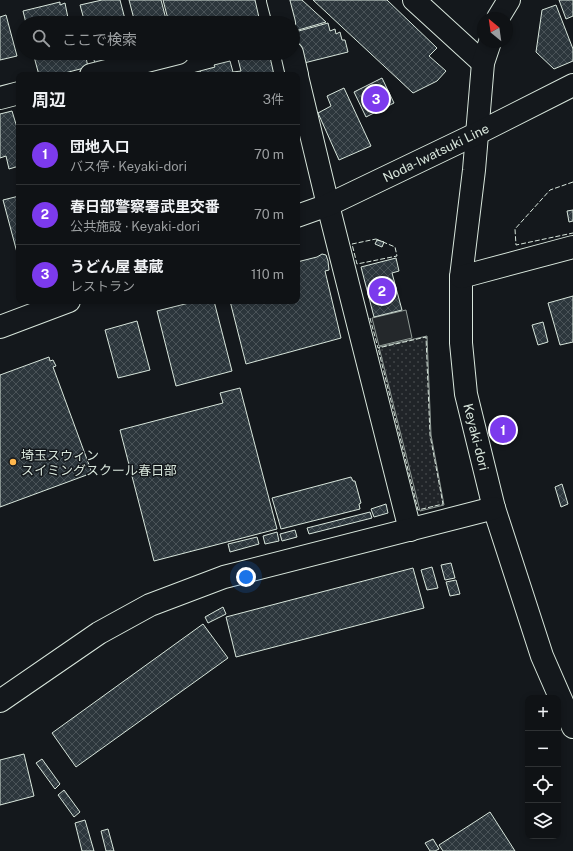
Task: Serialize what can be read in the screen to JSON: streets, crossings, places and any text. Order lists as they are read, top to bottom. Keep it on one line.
{"streets":{"street":["Noda-Iwatsuki Line","Keyaki-dori"]},"crossings":[["Noda-Iwatsuki Line","Keyaki-dori"]],"places":["埼玉スウィン スイミングスクール春日部"],"north":"top left","page":{"search":"ここで検索","heading":["周辺","3件"],"pins":["3","2","1"],"list":[{"mark":"1","name":"団地入口","note":"バス停 · Keyaki-dori","value":"70 m"},{"mark":"2","name":"春日部警察署武里交番","note":"公共施設 · Keyaki-dori","value":"70 m"},{"mark":"3","name":"うどん屋 基蔵","note":"レストラン","value":"110 m"}],"map_buttons":["+","−"]}}
